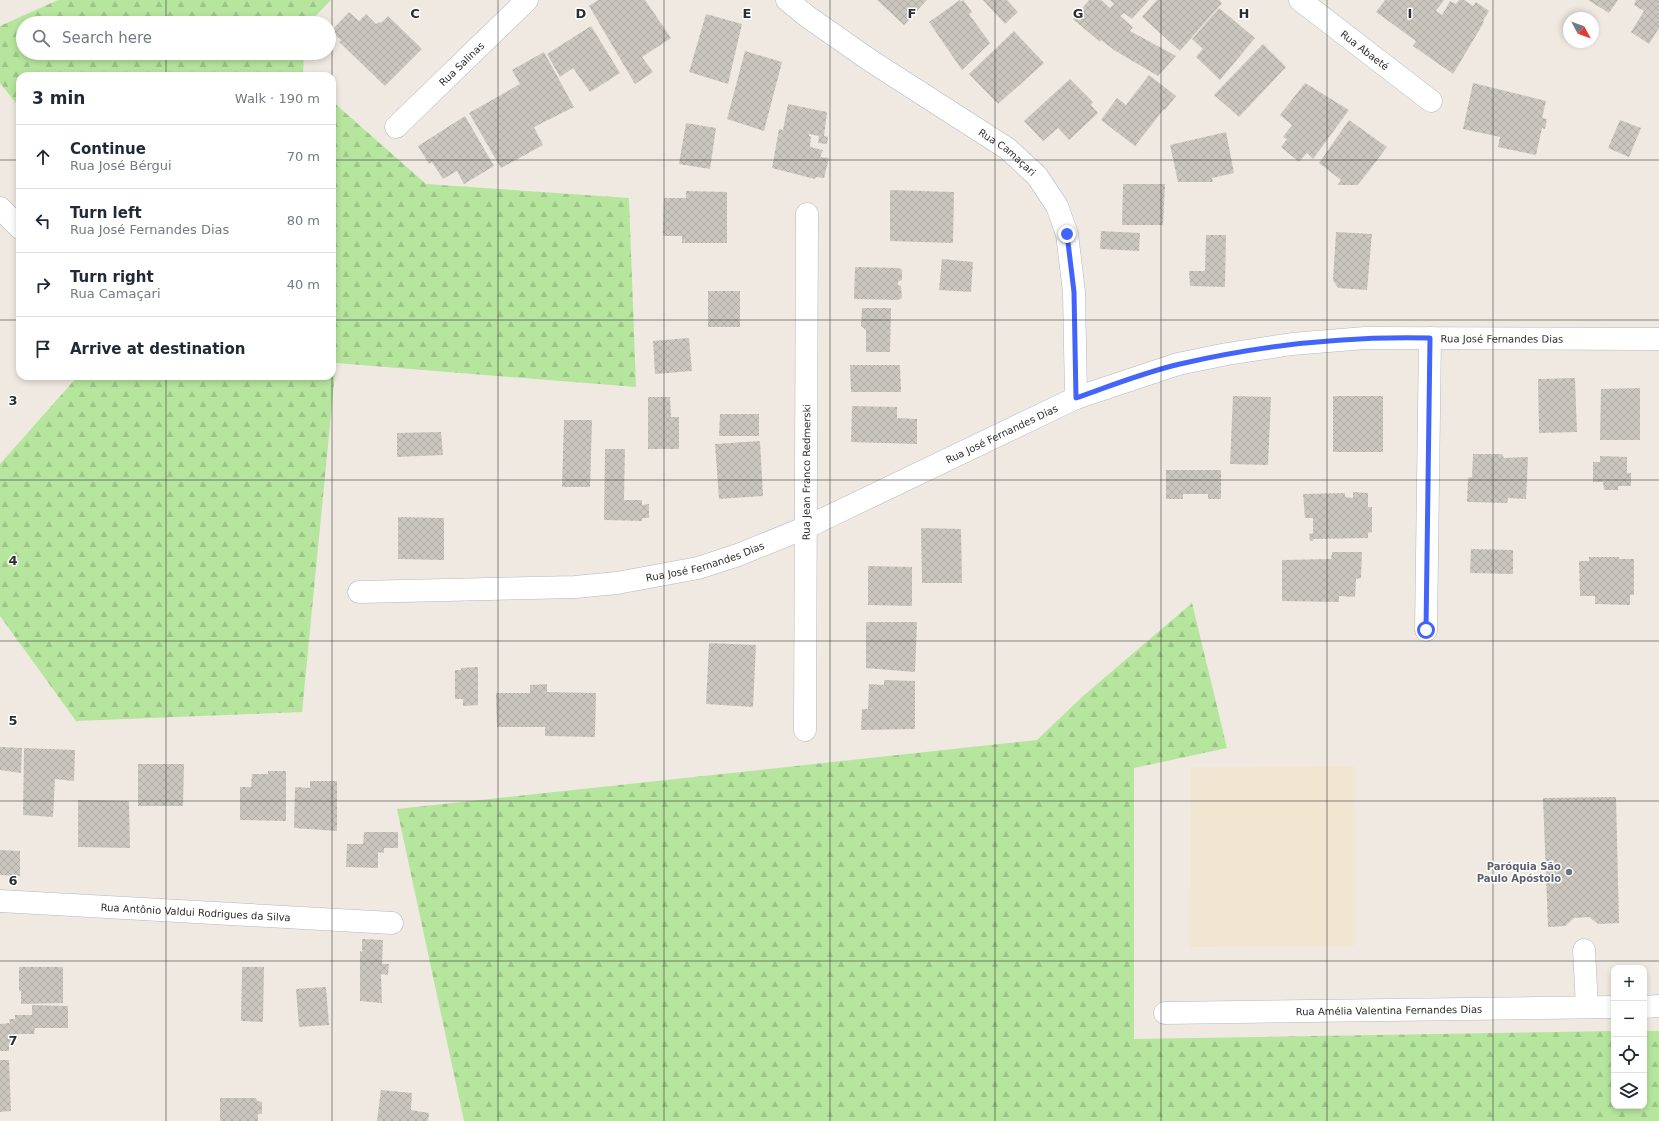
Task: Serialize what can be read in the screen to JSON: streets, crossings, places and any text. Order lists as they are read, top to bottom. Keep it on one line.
{"streets":{"street":["Rua Abaeté","Rua Salinas","Rua Camaçari","Rua José Fernandes Dias","Rua Jean Franco Redmerski","Rua Antônio Valdui Rodrigues da Silva","Rua Amélia Valentina Fernandes Dias"]},"crossings":[["Rua Camaçari","Rua José Fernandes Dias"],["Rua José Fernandes Dias","Rua Jean Franco Redmerski"]],"places":["Paróquia São Paulo Apóstolo"],"north":"bottom right","page":{"search":"Search here","heading":["3 min","Walk · 190 m"],"list":[["Continue","Rua José Bérgui","70 m"],["Turn left","Rua José Fernandes Dias","80 m"],["Turn right","Rua Camaçari","40 m"],"Arrive at destination"],"map_buttons":["+","−"]},"grid":{"columns":["C","D","E","F","G","H","I"],"rows":["3","4","5","6","7"]}}
